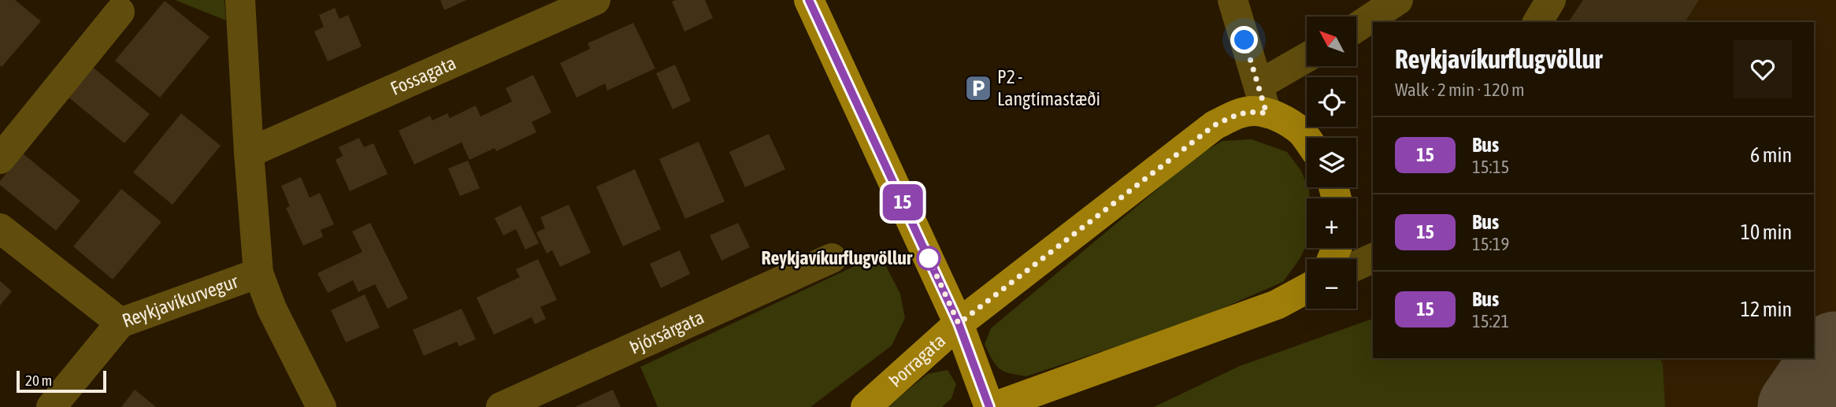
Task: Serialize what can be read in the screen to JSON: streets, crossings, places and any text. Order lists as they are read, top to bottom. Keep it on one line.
{"streets":{"main road":["Þorragata"],"street":["Fossagata","Reykjavíkurvegur","Þjórsárgata"]},"crossings":[["Fossagata","Reykjavíkurvegur"]],"places":{"parking":["P2 - Langtímastæði"],"other":["Reykjavíkurflugvöllur"]},"lines":["bus line 15"],"scale_bar":"20 m","north":"top left","page":{"on_map":"15","map_buttons":["+","−"],"heading":["Reykjavíkurflugvöllur","Walk · 2 min · 120 m"],"list":[{"mark":"15","name":"Bus","note":"15:15","value":"6 min"},{"mark":"15","name":"Bus","note":"15:19","value":"10 min"},{"mark":"15","name":"Bus","note":"15:21","value":"12 min"}],"scale":"20 m"}}
